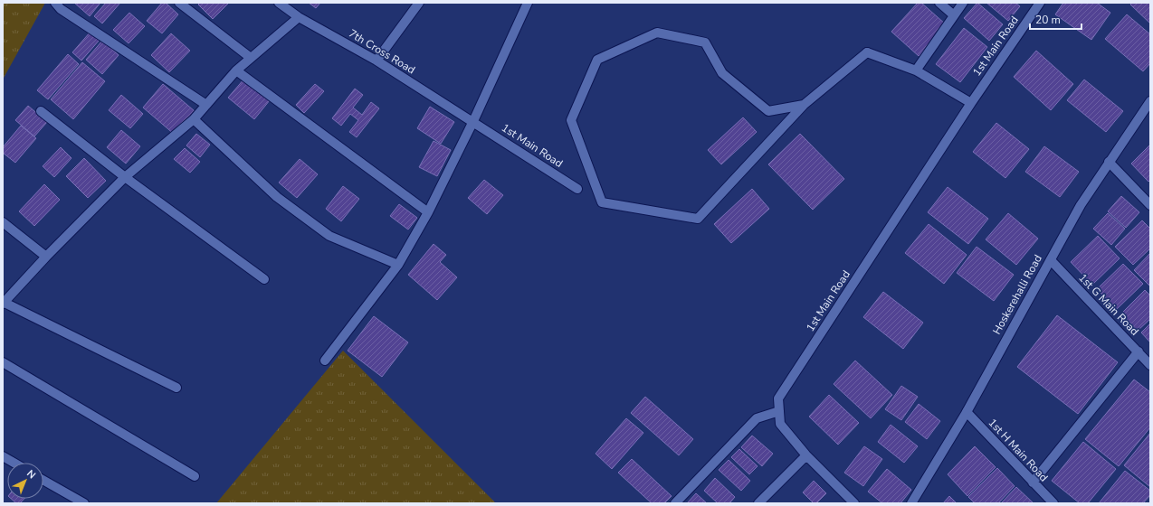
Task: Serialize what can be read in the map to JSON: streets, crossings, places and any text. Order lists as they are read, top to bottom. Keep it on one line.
{"streets":{"street":["1st Main Road","7th Cross Road","Hoskerehalli Road","1st G Main Road","1st H Main Road"]},"crossings":[["1st Main Road","7th Cross Road"],["Hoskerehalli Road","1st G Main Road"],["Hoskerehalli Road","1st H Main Road"]],"scale_bar":"20 m","north":"top right"}
